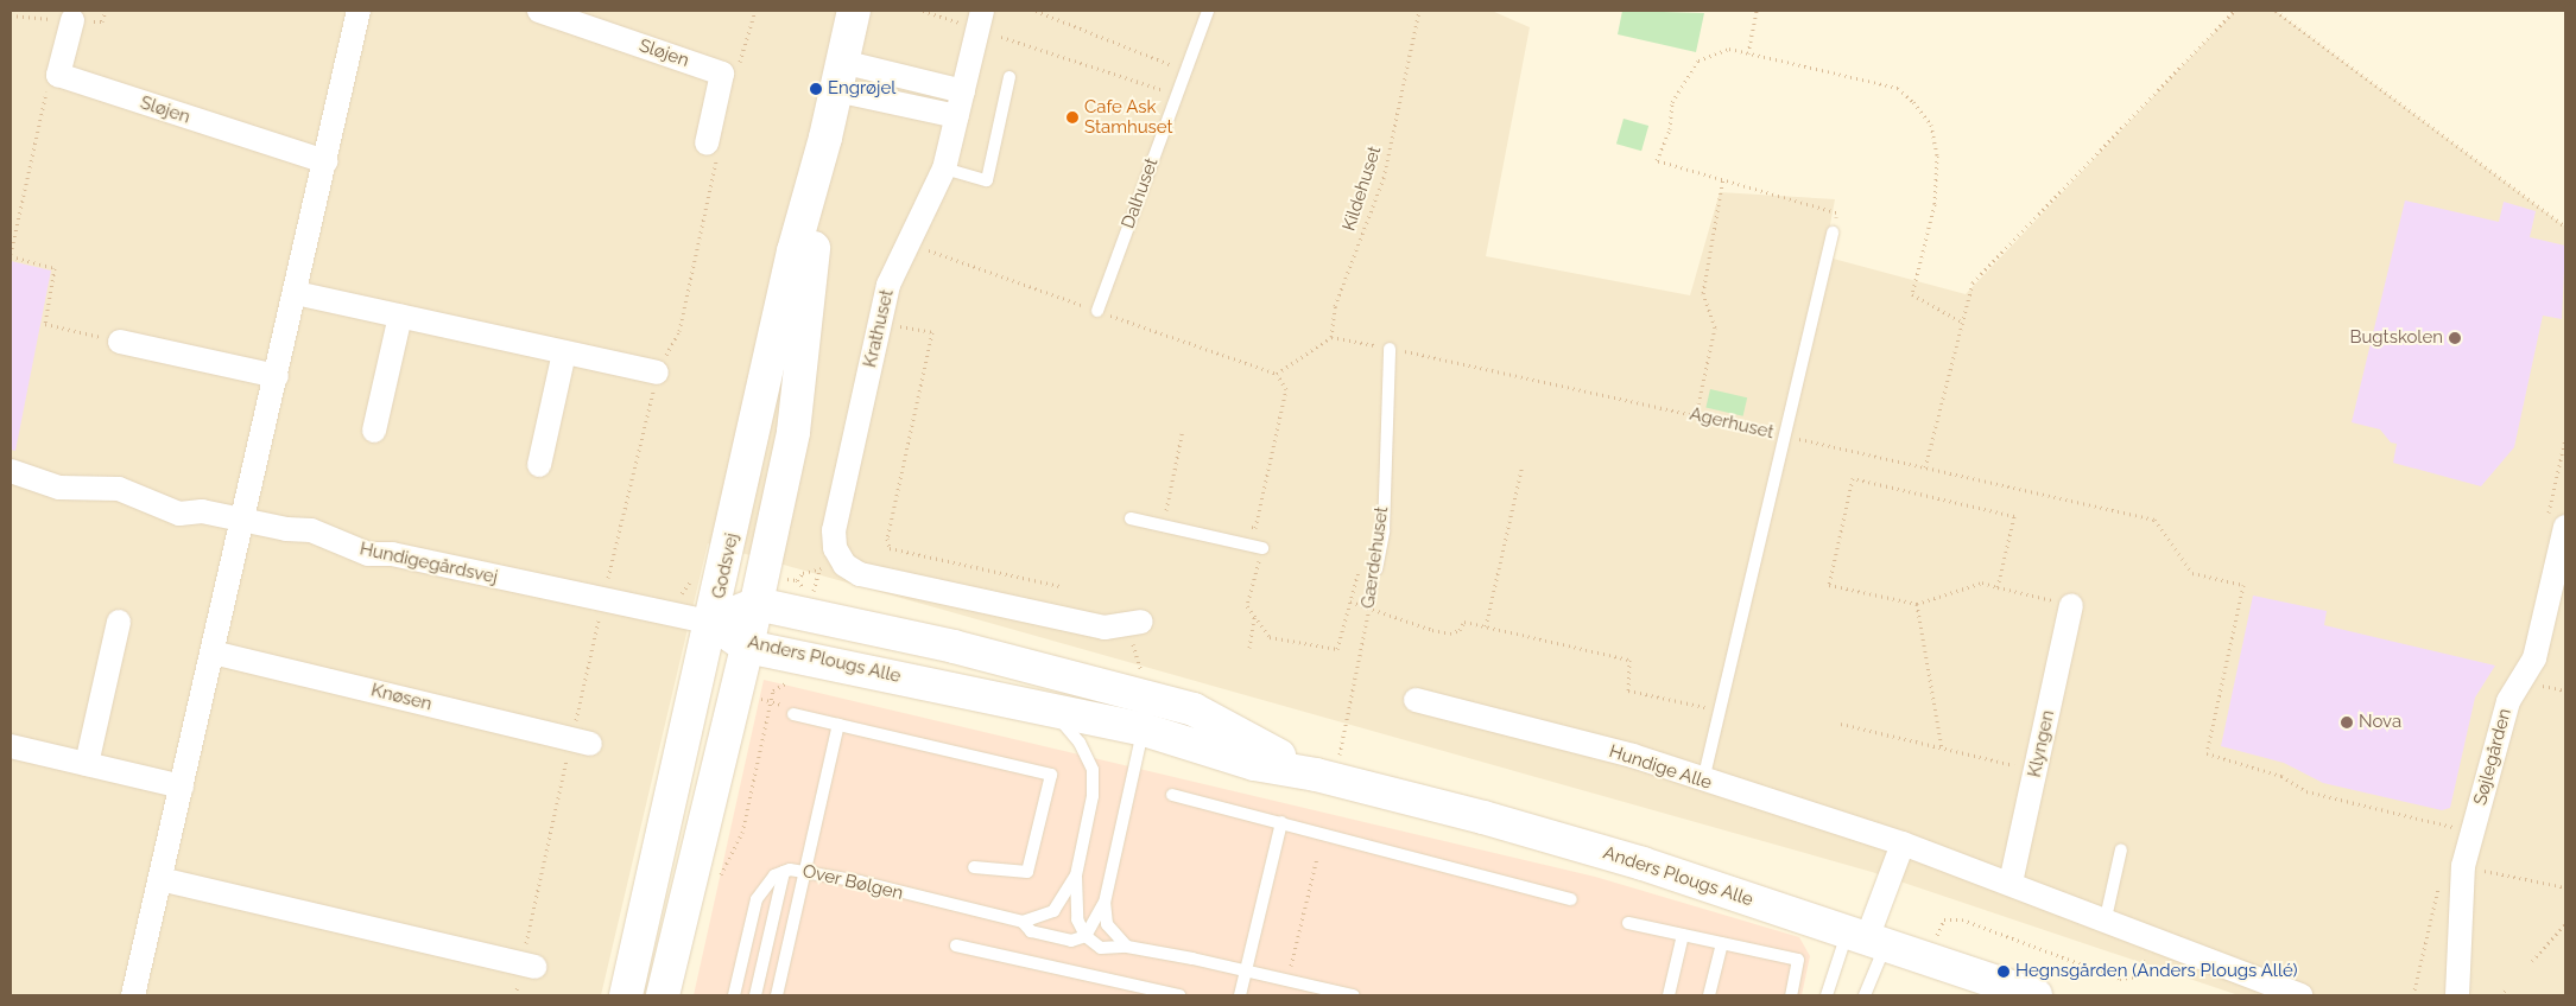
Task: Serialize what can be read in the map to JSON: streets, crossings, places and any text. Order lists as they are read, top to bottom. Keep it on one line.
{"streets":{"street":["Sløjen","Krathuset","Hundigegårdsvej","Godsvej","Anders Plougs Alle","Knøsen","Klyngen","Søjlegården","Hundige Alle"],"lane":["Dalhuset","Agerhuset","Gærdehuset","Over Bølgen"],"path":["Kildehuset"]},"crossings":[["Kildehuset","Agerhuset"],["Agerhuset","Gærdehuset"],["Agerhuset","Hundige Alle"],["Gærdehuset","Anders Plougs Alle"],["Hundigegårdsvej","Godsvej"],["Hundigegårdsvej","Anders Plougs Alle"],["Godsvej","Anders Plougs Alle"],["Klyngen","Hundige Alle"]],"places":["Engrøjel","Cafe Ask Stamhuset","Bugtskolen","Nova","Hegnsgården (Anders Plougs Allé)"]}
